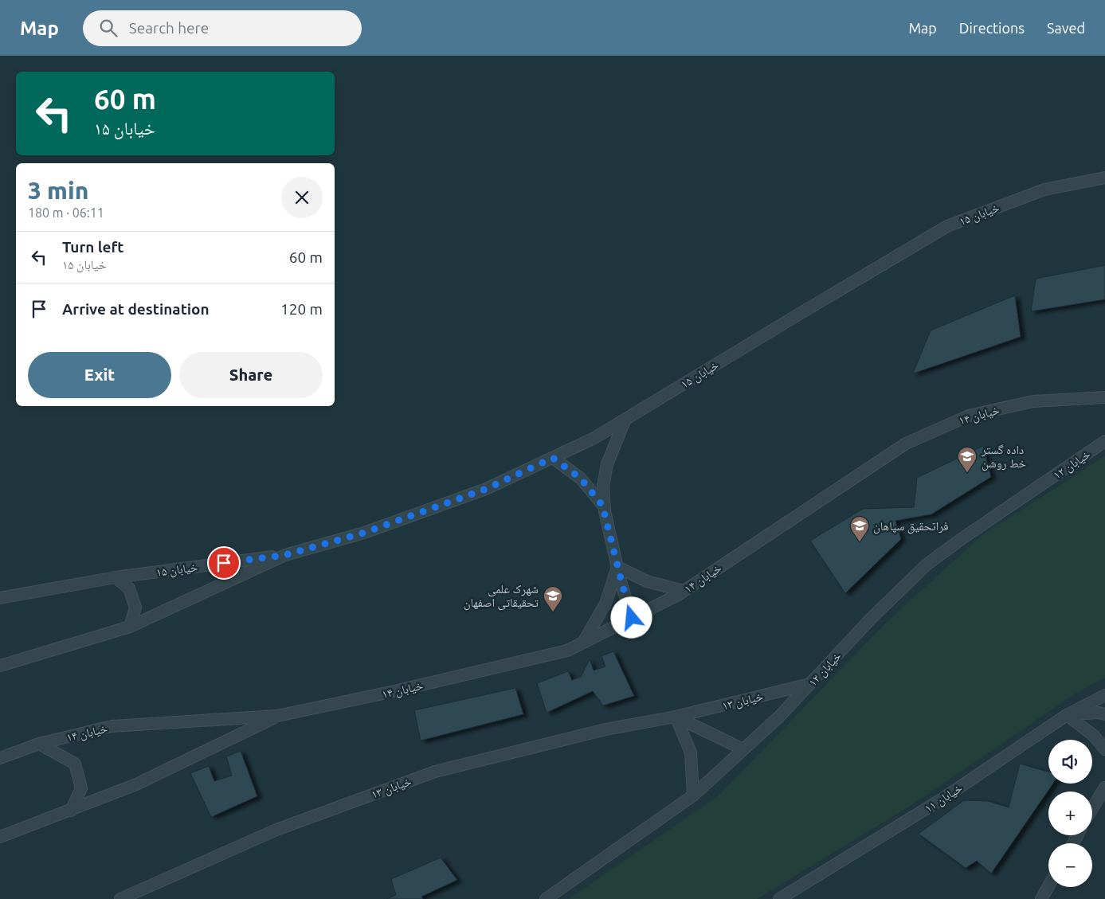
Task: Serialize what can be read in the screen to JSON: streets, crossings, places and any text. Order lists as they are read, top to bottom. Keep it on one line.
{"streets":{"lane":["خیابان ۱۵","خیابان ۱۴","خیابان ۱۲","خیابان ۱۳","خیابان ۱۱"]},"crossings":[["خیابان ۱۲","خیابان ۱۳"]],"places":{"school or university":["داده گستر خط روشن","فراتحقیق سپاهان","شهرک علمی تحقیقاتی اصفهان"]},"page":{"header":"Map","search":"Search here","nav":["Map","Directions","Saved"],"turn":["60 m","خیابان ۱۵"],"heading":["3 min","180 m · 06:11"],"list":[{"name":"Turn left","note":"خیابان ۱۵","value":"60 m"},{"name":"Arrive at destination","value":"120 m"}],"buttons":["Exit","Share"],"map_buttons":["+","−"]}}
